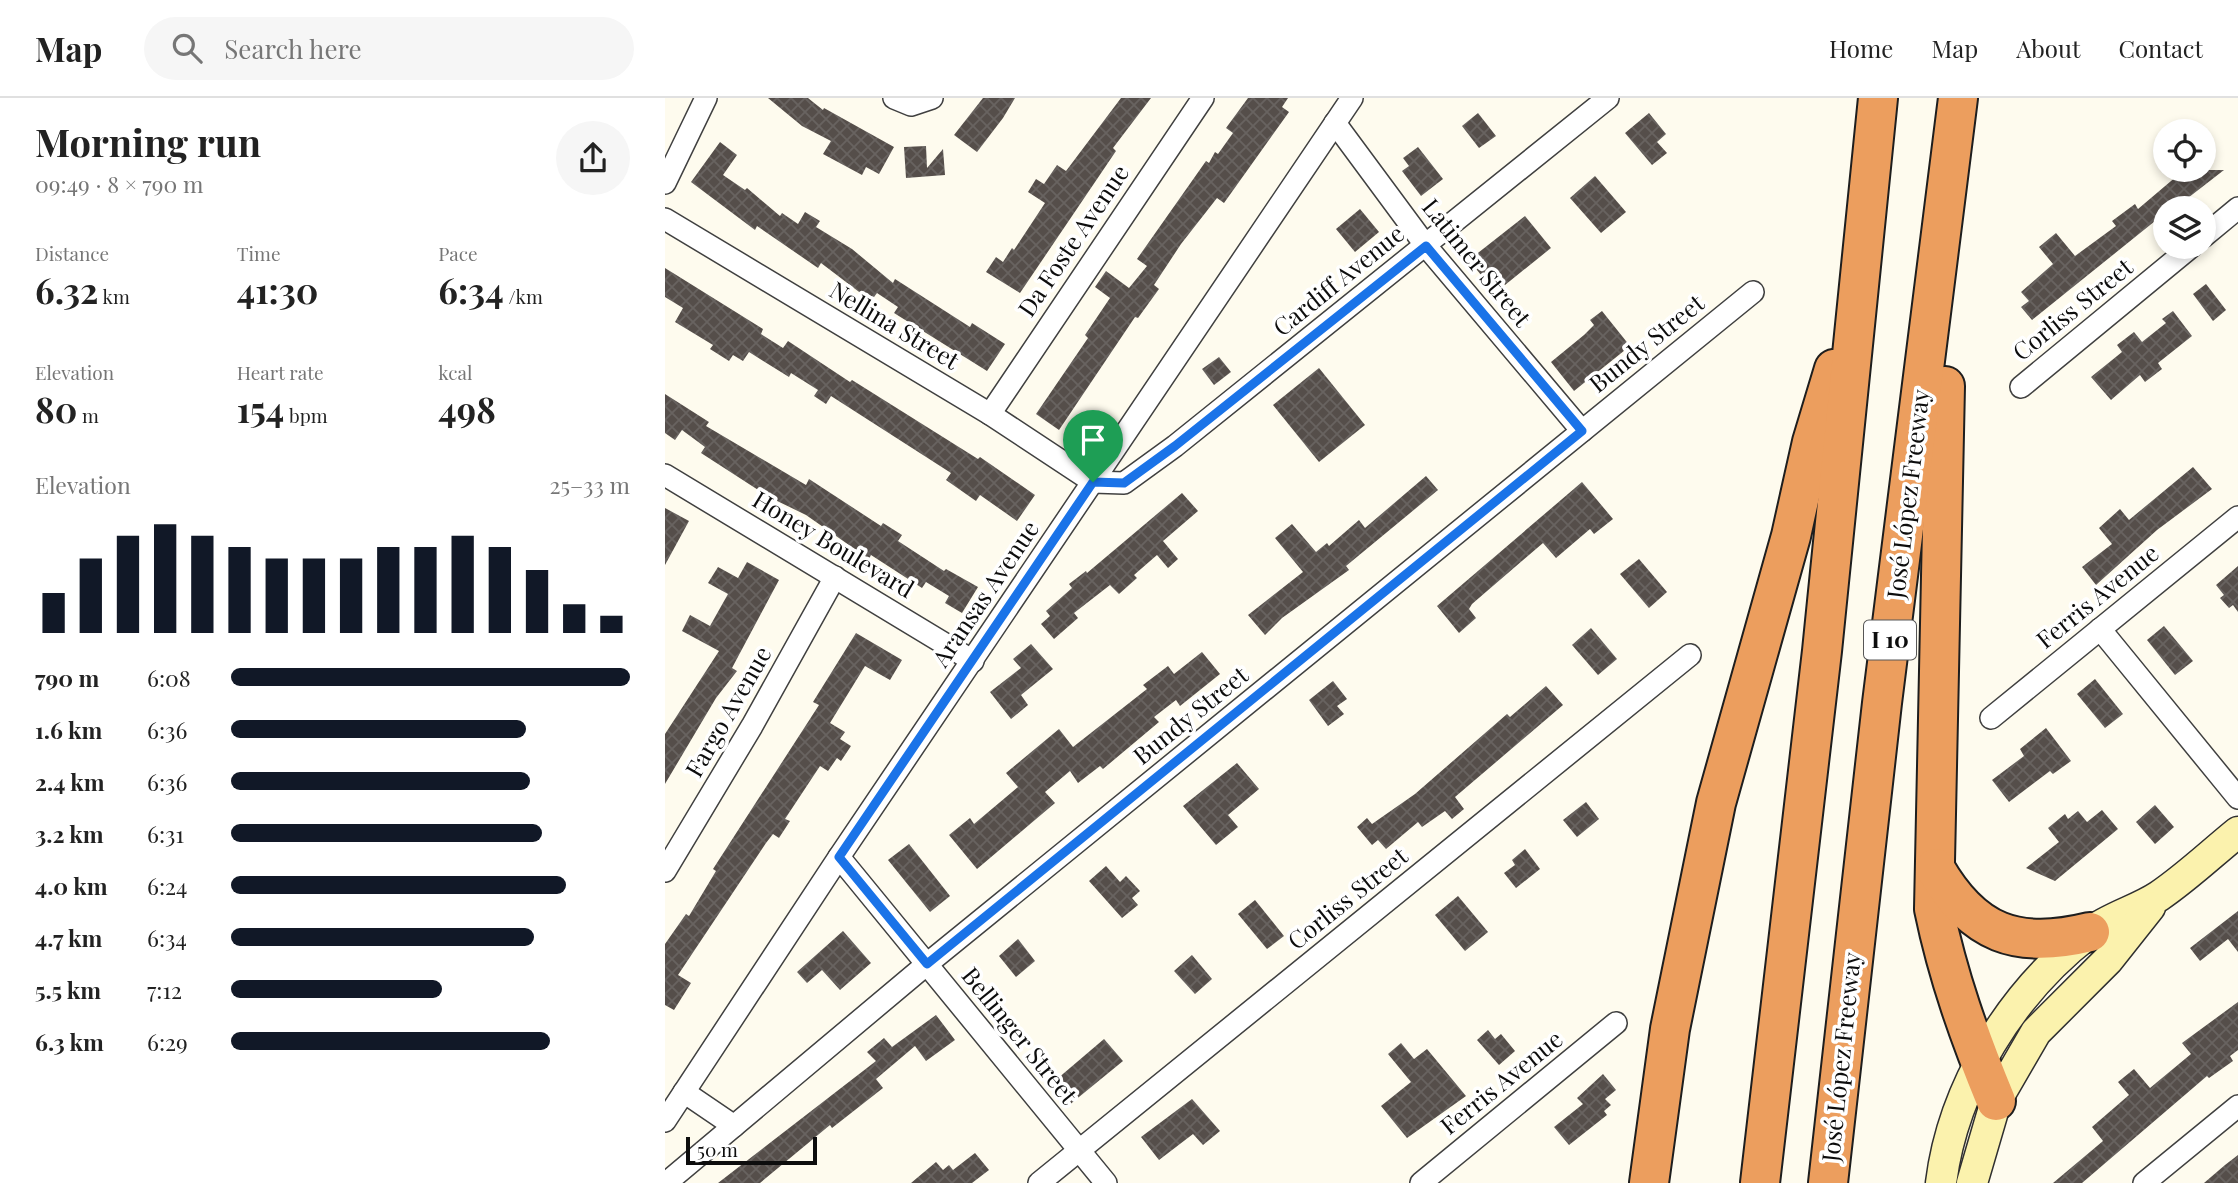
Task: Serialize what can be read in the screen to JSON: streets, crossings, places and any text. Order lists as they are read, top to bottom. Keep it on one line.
{"streets":{"highway":["José López Freeway","I 10"],"street":["Da Foste Avenue","Latimer Street","Cardiff Avenue","Corliss Street","Nellina Street","Bundy Street","Honey Boulevard","Aransas Avenue","Ferris Avenue","Fargo Avenue","Bellinger Street"]},"crossings":[["Da Foste Avenue","Nellina Street"],["Latimer Street","Cardiff Avenue"],["Latimer Street","Bundy Street"],["Latimer Street","Aransas Avenue"],["Cardiff Avenue","Nellina Street"],["Cardiff Avenue","Aransas Avenue"],["Corliss Street","Bellinger Street"],["Nellina Street","Aransas Avenue"],["Bundy Street","Bellinger Street"],["Honey Boulevard","Aransas Avenue"],["Honey Boulevard","Fargo Avenue"],["Aransas Avenue","Bellinger Street"]],"scale_bar":"50 m","page":{"header":"Map","search":"Search here","nav":["Home","Map","About","Contact"],"heading":["Morning run","09:49 · 8 × 790 m"],"stats":[["Distance","6.32 km"],["Time","41:30"],["Pace","6:34 /km"],["Elevation","80 m"],["Heart rate","154 bpm"],["kcal","498"]],"chart":["Elevation","25–33 m"],"list":[{"name":"790 m","note":"6:08"},{"name":"1.6 km","note":"6:36"},{"name":"2.4 km","note":"6:36"},{"name":"3.2 km","note":"6:31"},{"name":"4.0 km","note":"6:24"},{"name":"4.7 km","note":"6:34"},{"name":"5.5 km","note":"7:12"},{"name":"6.3 km","note":"6:29"}],"scale":"50 m"}}
